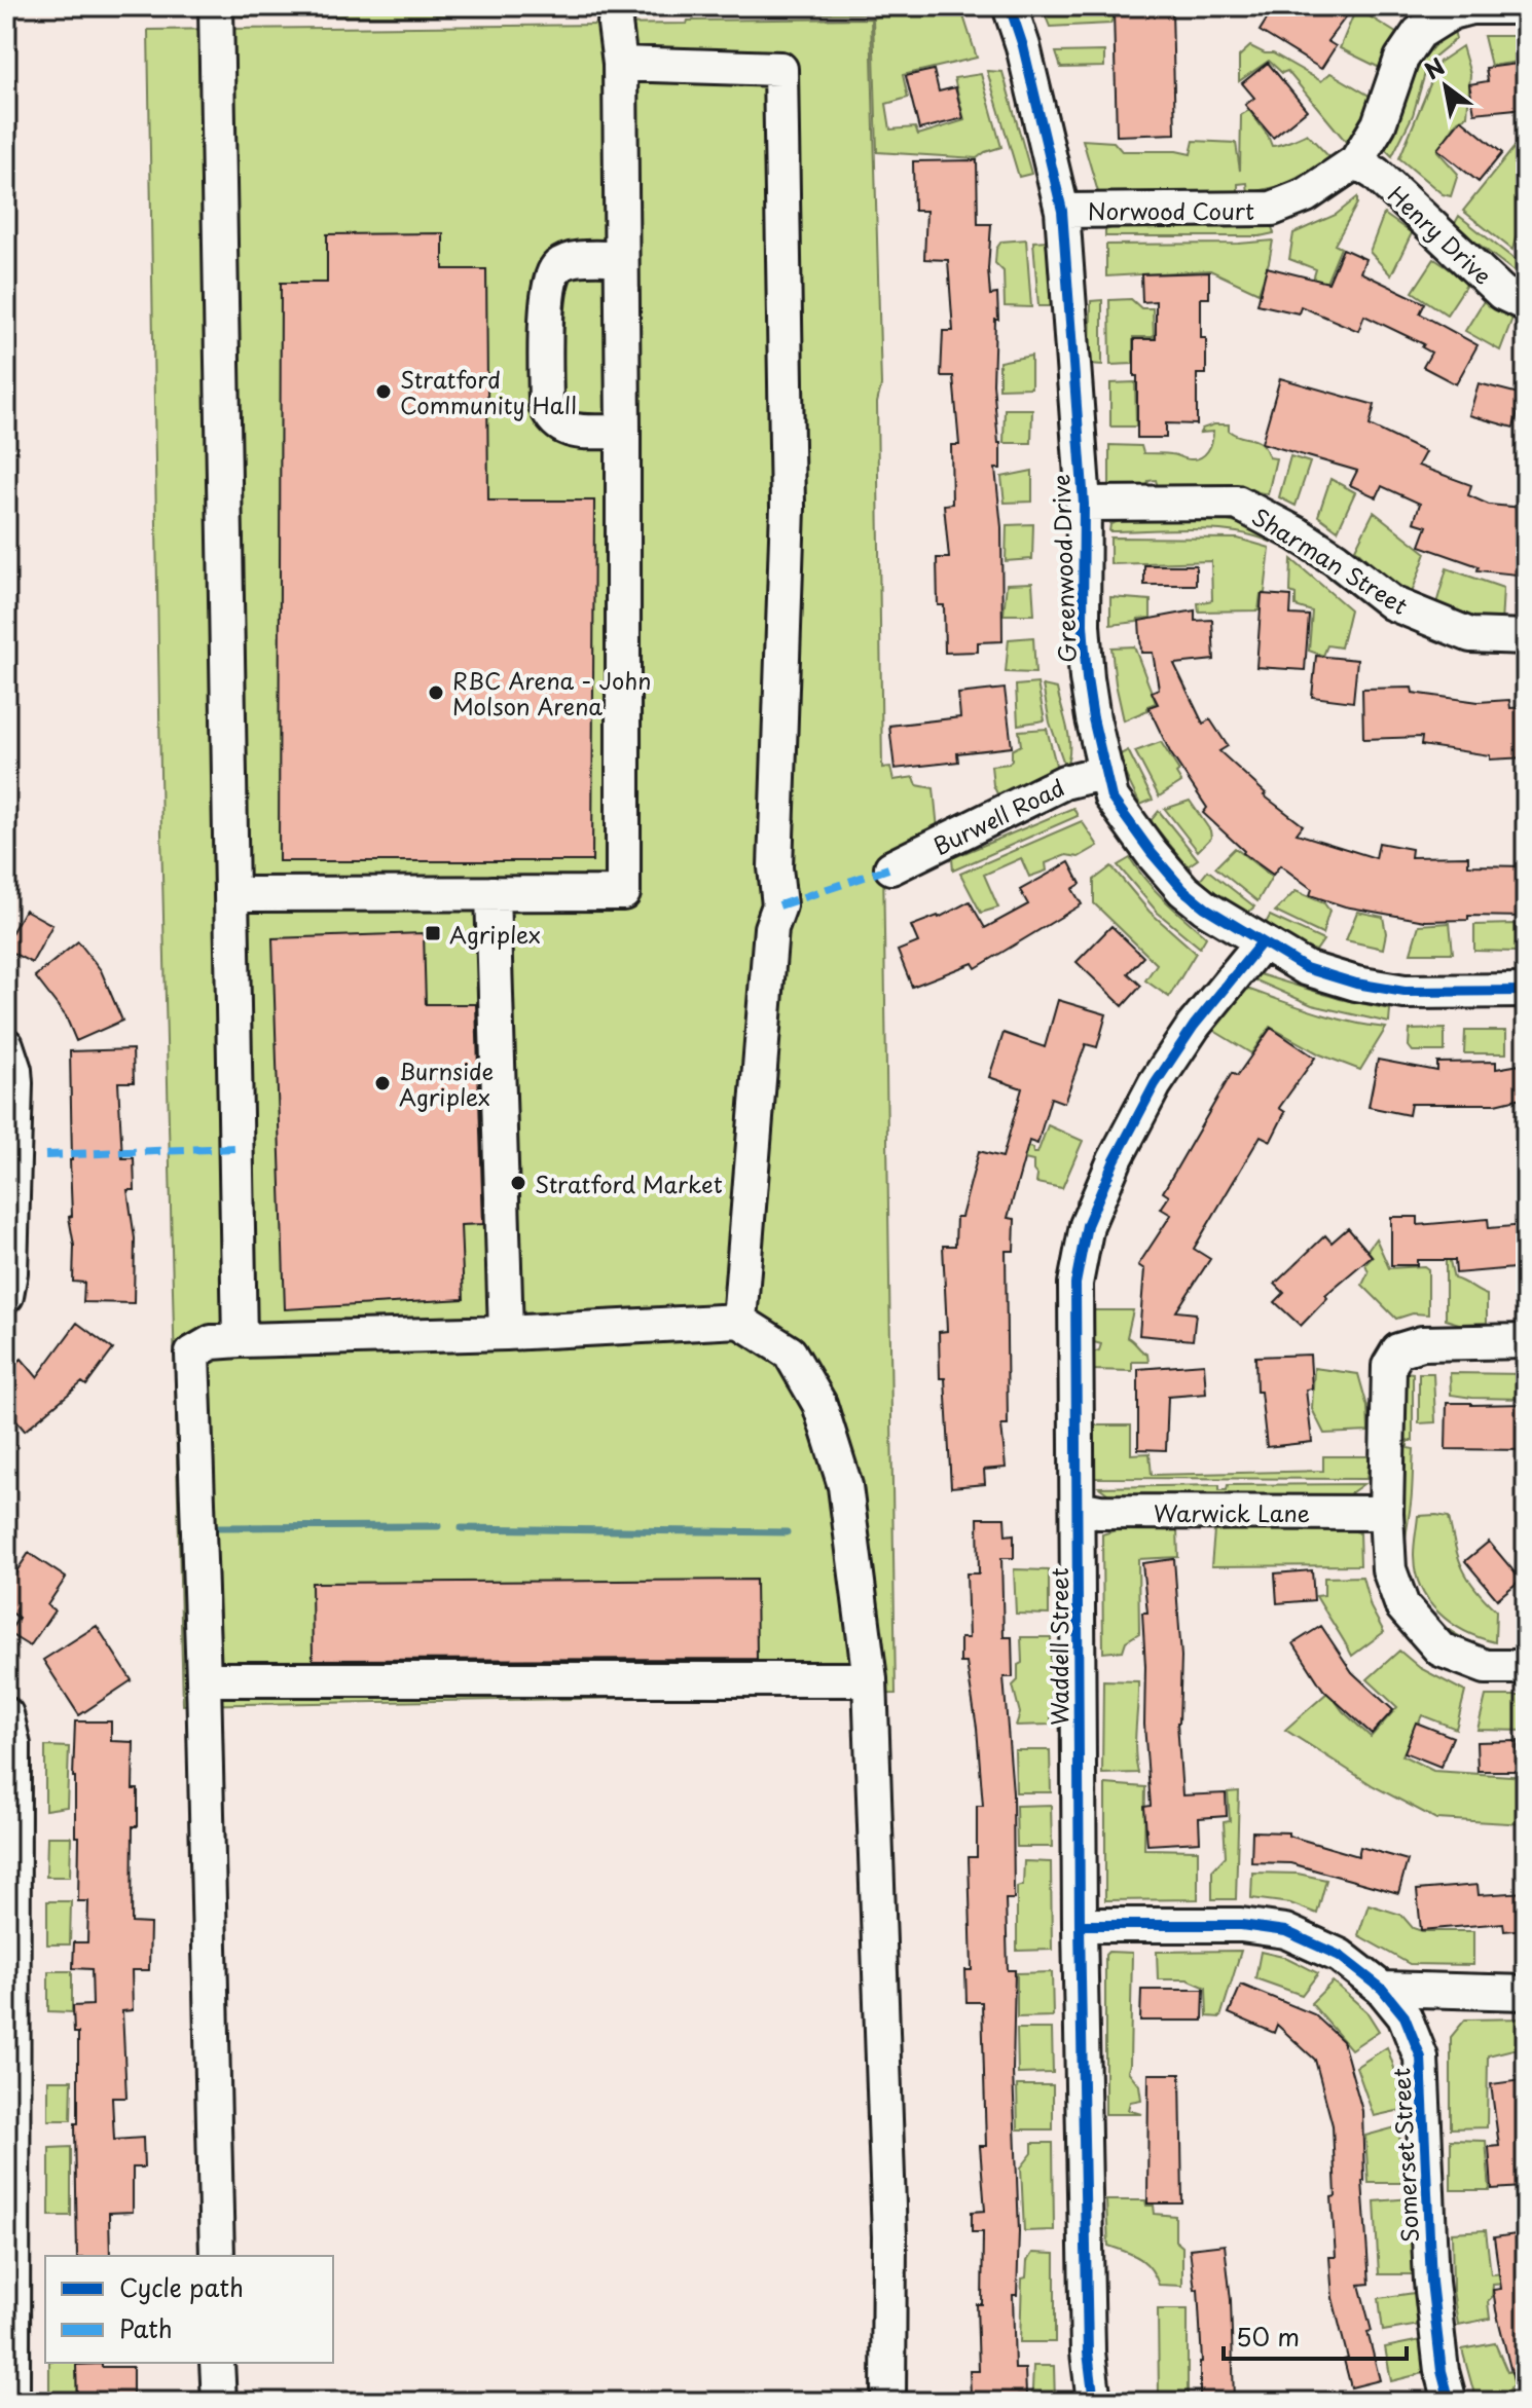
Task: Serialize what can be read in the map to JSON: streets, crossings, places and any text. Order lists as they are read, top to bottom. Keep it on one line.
{"streets":{"street":["Norwood Court","Henry Drive","Sharman Street","Greenwood Drive","Burwell Road","Warwick Lane","Waddell Street","Somerset Street"]},"crossings":[["Norwood Court","Henry Drive"],["Norwood Court","Greenwood Drive"],["Sharman Street","Greenwood Drive"],["Greenwood Drive","Burwell Road"],["Greenwood Drive","Waddell Street"],["Warwick Lane","Waddell Street"],["Waddell Street","Somerset Street"]],"places":{"other":["Stratford Community Hall","RBC Arena - John Molson Arena","Burnside Agriplex","Stratford Market"],"transit":["Agriplex"]},"legend":["Cycle path","Path"],"scale_bar":"50 m","north":"top left"}
